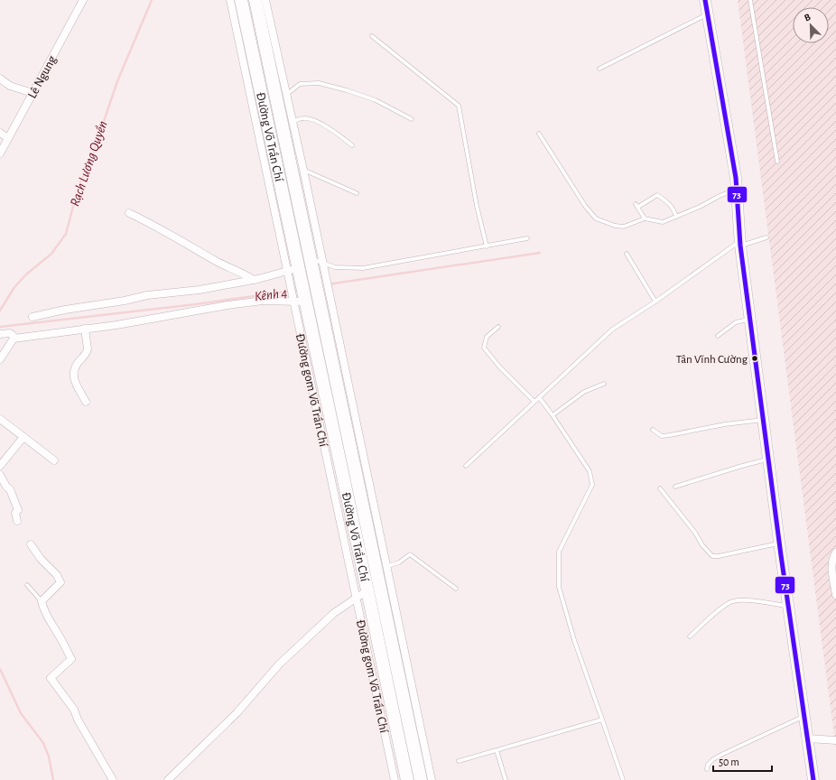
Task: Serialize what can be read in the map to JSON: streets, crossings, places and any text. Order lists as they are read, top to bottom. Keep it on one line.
{"streets":{"highway":["Đường Võ Trần Chí"],"street":["Lê Ngung","Đường gom Võ Trần Chí"]},"crossings":[["Đường Võ Trần Chí","Đường gom Võ Trần Chí"]],"water":["Rạch Lương Quyền","Kênh 4"],"places":["Tân Vĩnh Cường"],"lines":["transit line 73"],"scale_bar":"50 m","north":"top left"}
